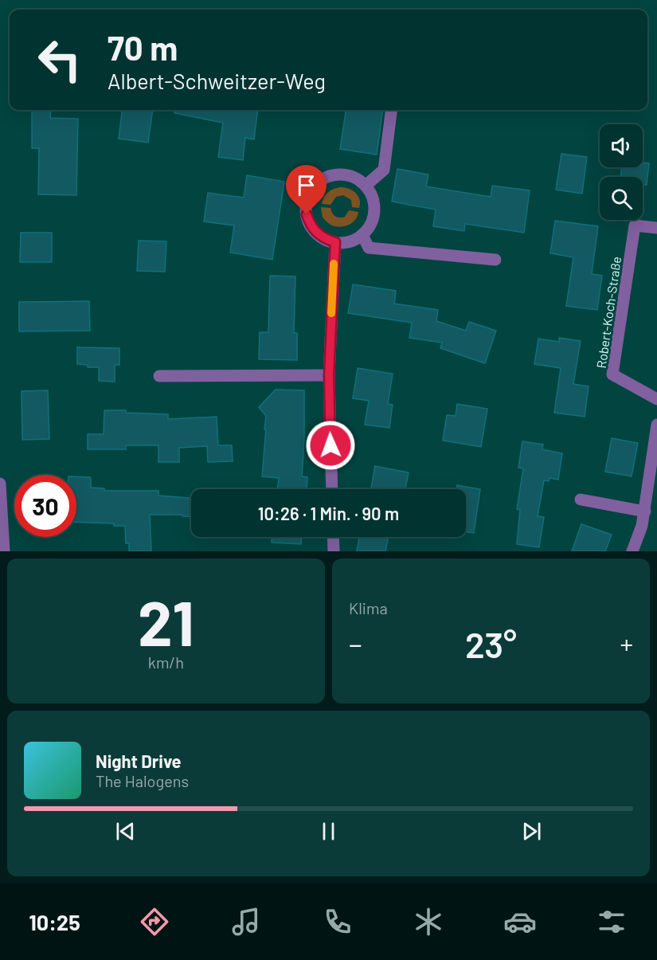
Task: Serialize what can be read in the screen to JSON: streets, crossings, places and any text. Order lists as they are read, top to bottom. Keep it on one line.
{"streets":{"street":["Robert-Koch-Straße"]},"page":{"turn":["70 m","Albert-Schweitzer-Weg"],"limit":"30","trip":"10:26 · 1 Min. · 90 m","tile":[["21","km/h"],"Klima"],"heat":["−","23°","+"],"song":["Night Drive","The Halogens"],"tabs":"10:25"}}
